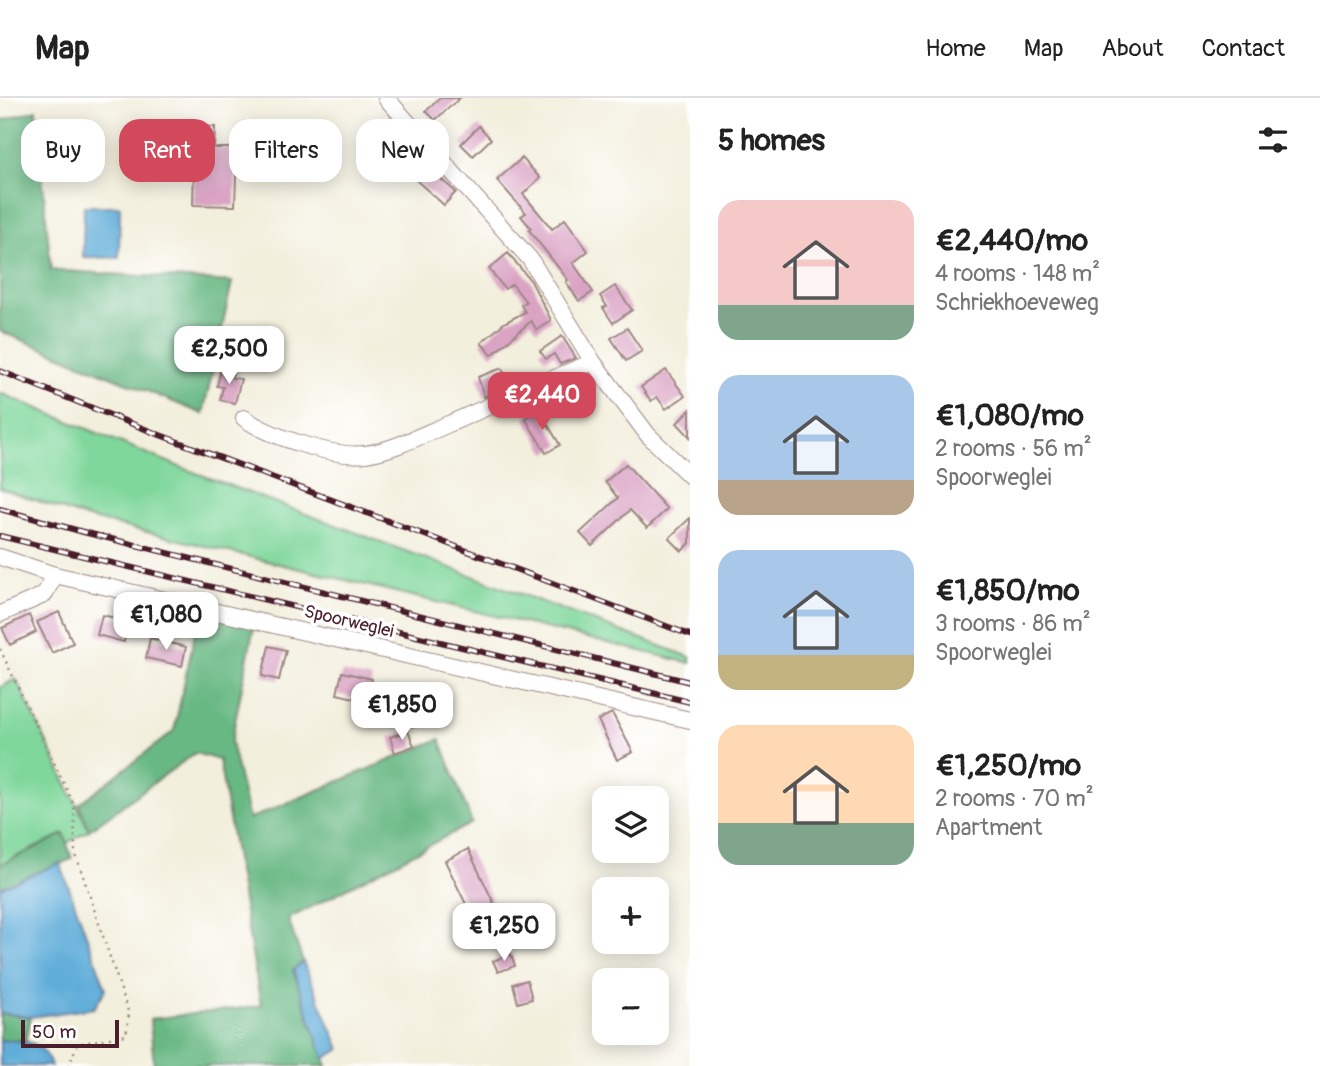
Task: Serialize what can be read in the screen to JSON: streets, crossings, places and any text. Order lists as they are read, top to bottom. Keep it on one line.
{"streets":{"street":["Spoorweglei"]},"scale_bar":"50 m","page":{"header":"Map","nav":["Home","Map","About","Contact"],"heading":"5 homes","chip":["Buy","Rent","Filters","New"],"list":[{"name":"€2,440/mo","note":"4 rooms · 148 m² · Schriekhoeveweg"},{"name":"€1,080/mo","note":"2 rooms · 56 m² · Spoorweglei"},{"name":"€1,850/mo","note":"3 rooms · 86 m² · Spoorweglei"},{"name":"€1,250/mo","note":"2 rooms · 70 m² · Apartment"}],"price":["€2,500","€2,440","€1,080","€1,850","€1,250"],"map_buttons":["+","−"],"scale":"50 m"}}
